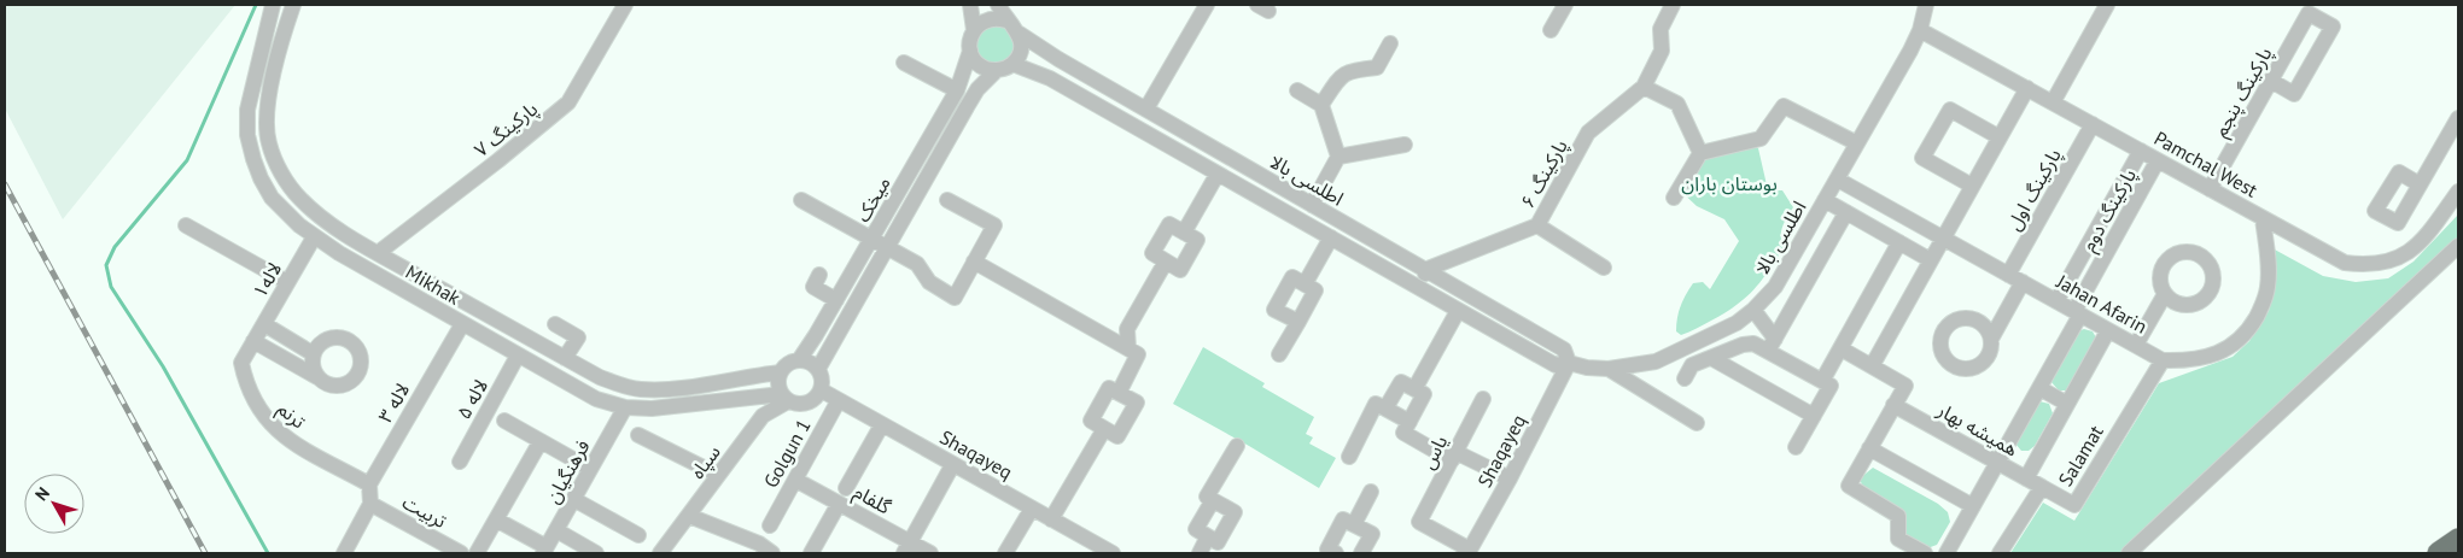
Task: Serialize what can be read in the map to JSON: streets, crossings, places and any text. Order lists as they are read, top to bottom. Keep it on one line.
{"streets":{"street":["پارکینگ پنجم","پارکینگ ۷","Pamchal West","پارکینگ ۶","اطلسی بالا","پارکینگ اول","میخک","پارکینگ دوم","لاله۱","Mikhak","Jahan Afarin","لاله ۵","لاله ۳","ترنم","همیشه بهار","Shaqayeq","یاس","Golgun 1","Salamat","سپاه","فرهنگیان","گلفام","تربیت"]},"crossings":[["پارکینگ پنجم","Pamchal West"],["پارکینگ پنجم","پارکینگ دوم"],["پارکینگ پنجم","Jahan Afarin"],["پارکینگ پنجم","Salamat"],["پارکینگ ۷","Mikhak"],["Pamchal West","اطلسی بالا"],["Pamchal West","پارکینگ اول"],["Pamchal West","پارکینگ دوم"],["Pamchal West","Jahan Afarin"],["Pamchal West","Salamat"],["پارکینگ ۶","اطلسی بالا"],["اطلسی بالا","میخک"],["اطلسی بالا","Jahan Afarin"],["اطلسی بالا","Shaqayeq"],["پارکینگ اول","Jahan Afarin"],["میخک","Mikhak"],["میخک","Shaqayeq"],["میخک","سپاه"],["پارکینگ دوم","Jahan Afarin"],["پارکینگ دوم","همیشه بهار"],["پارکینگ دوم","Salamat"],["لاله۱","Mikhak"],["لاله۱","ترنم"],["Mikhak","لاله ۵"],["Mikhak","لاله ۳"],["Mikhak","Shaqayeq"],["Mikhak","سپاه"],["Mikhak","فرهنگیان"],["Jahan Afarin","Salamat"],["لاله ۳","ترنم"],["همیشه بهار","Salamat"],["Shaqayeq","یاس"],["Shaqayeq","Golgun 1"],["Shaqayeq","سپاه"],["Golgun 1","گلفام"]],"parks":["بوستان باران"],"north":"top left"}
